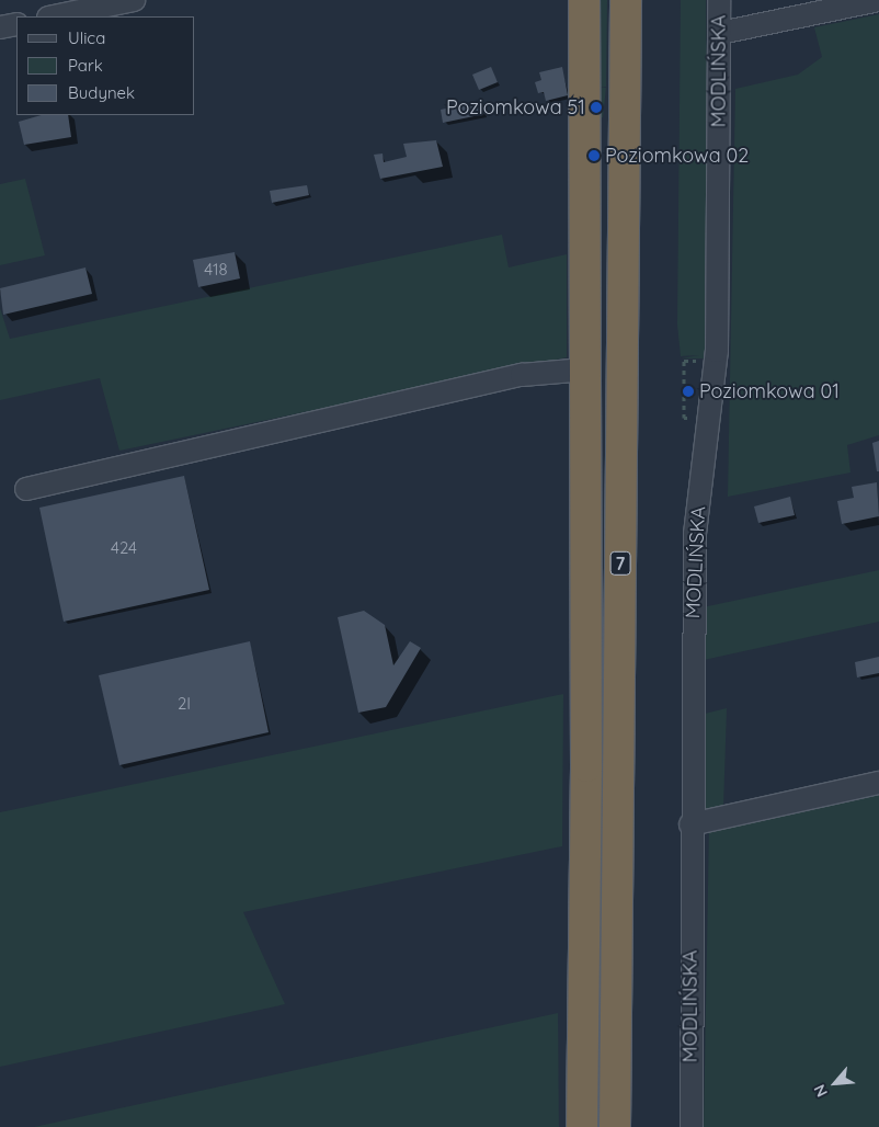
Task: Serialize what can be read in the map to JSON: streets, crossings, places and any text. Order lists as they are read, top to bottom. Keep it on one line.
{"streets":{"highway":["7"],"street":["MODLIŃSKA"]},"places":["Poziomkowa 51","Poziomkowa 02","Poziomkowa 01"],"house_numbers":["418","424","2I"],"legend":["Ulica","Park","Budynek"],"north":"bottom left"}
